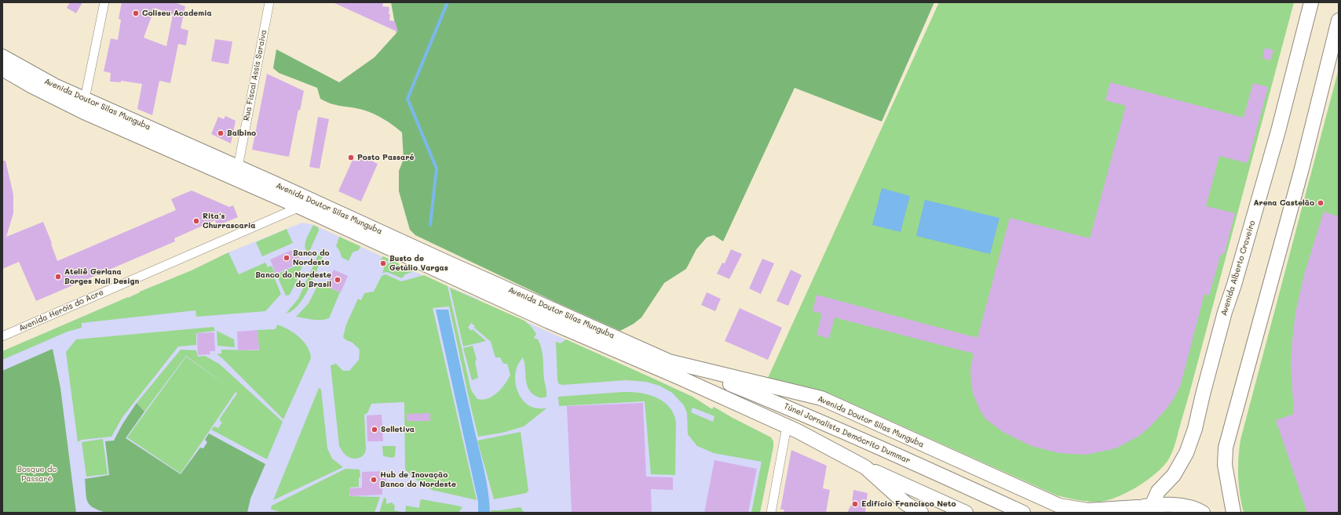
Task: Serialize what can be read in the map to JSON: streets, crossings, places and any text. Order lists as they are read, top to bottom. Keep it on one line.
{"streets":{"main road":["Avenida Doutor Silas Munguba","Avenida Alberto Craveiro","Túnel Jornalista Demócrito Dummar"],"street":["Rua Fiscal Assis Saraiva","Avenida Heróis do Acre"]},"crossings":[["Rua Fiscal Assis Saraiva","Avenida Doutor Silas Munguba"],["Avenida Doutor Silas Munguba","Avenida Alberto Craveiro"],["Avenida Doutor Silas Munguba","Avenida Heróis do Acre"],["Avenida Doutor Silas Munguba","Túnel Jornalista Demócrito Dummar"]],"parks":["Bosque do Passaré"],"places":["Coliseu Academia","Balbino","Posto Passaré","Arena Castelão","Rita's Churrascaria","Banco do Nordeste","Busto de Getúlio Vargas","Ateliê Gerlana Borges Nail Design","Banco do Nordeste do Brasil","Selletiva","Hub de Inovação Banco do Nordeste","Edifício Francisco Neto"]}
